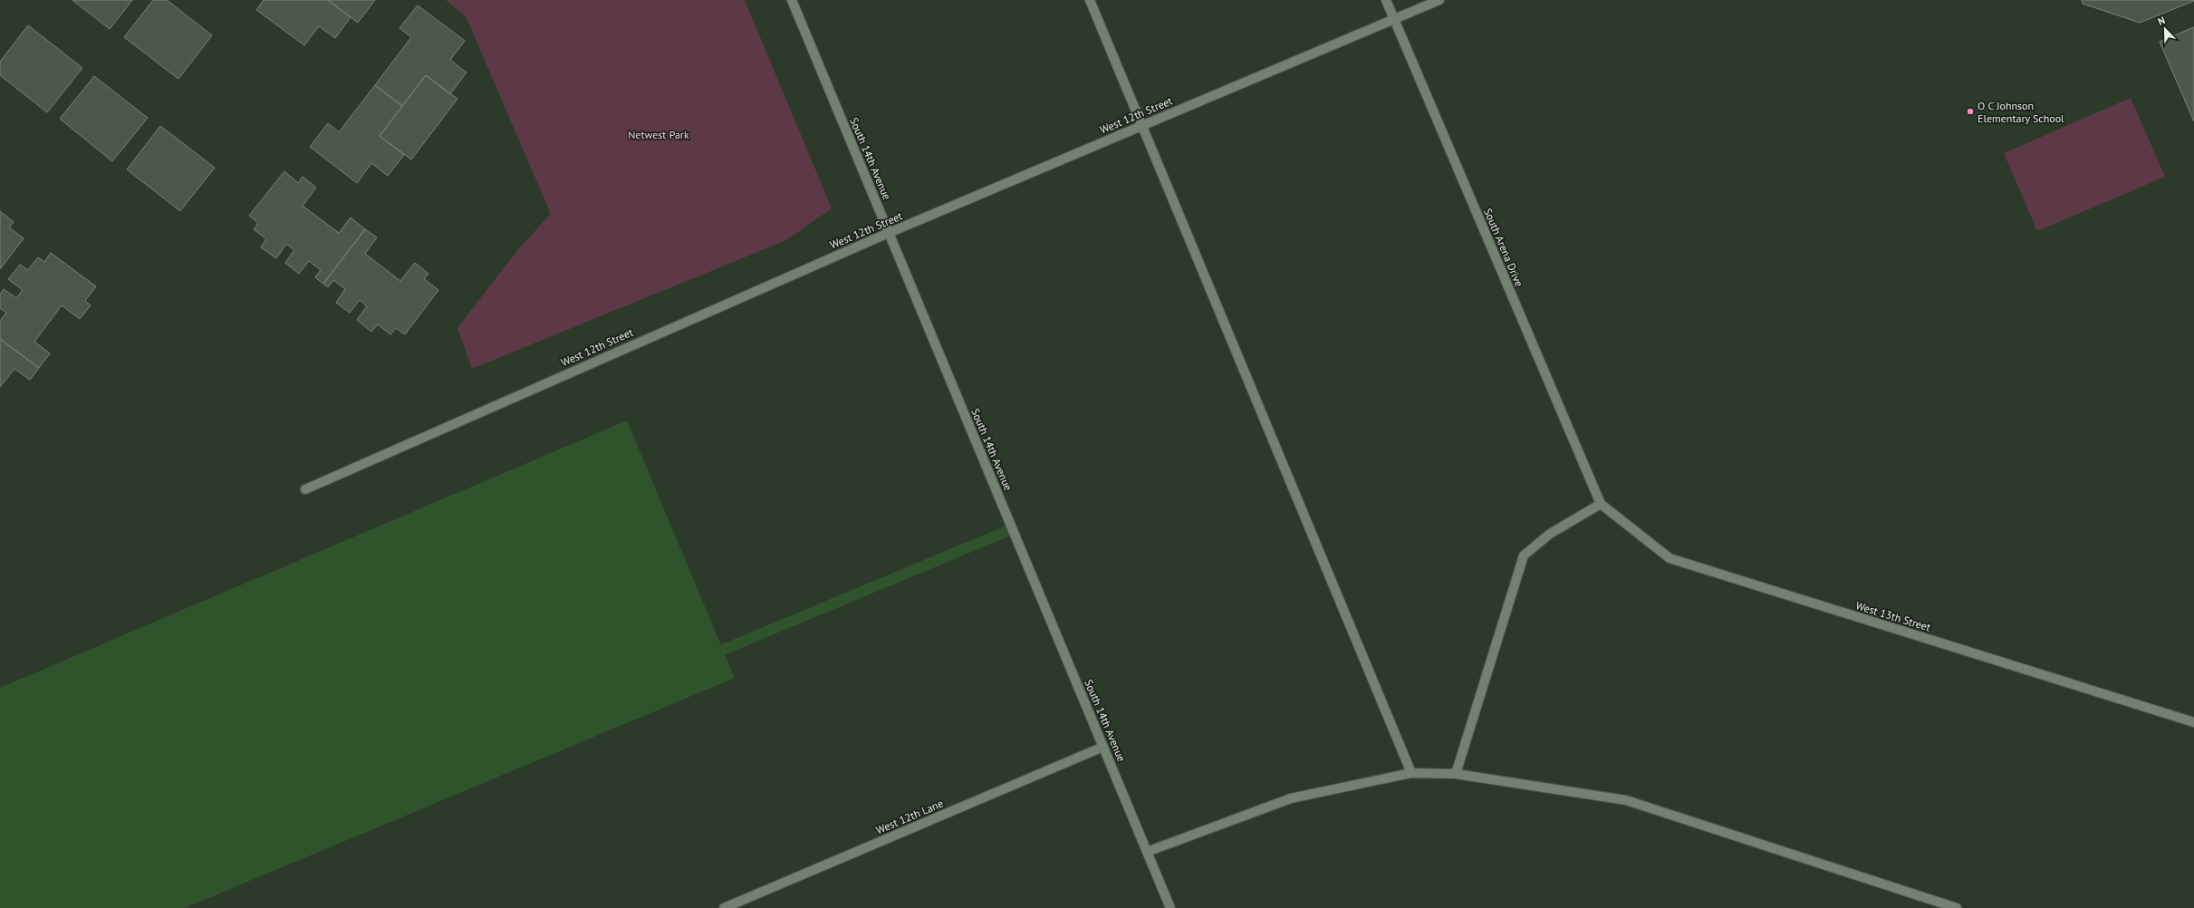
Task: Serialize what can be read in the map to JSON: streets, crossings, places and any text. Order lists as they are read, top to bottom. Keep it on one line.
{"streets":{"street":["West 12th Street","South 14th Avenue","South Arena Drive","West 13th Street","West 12th Lane"]},"crossings":[["West 12th Street","South 14th Avenue"],["West 12th Street","South Arena Drive"],["South 14th Avenue","West 12th Lane"],["South Arena Drive","West 13th Street"]],"parks":["Netwest Park"],"places":["O C Johnson Elementary School"],"north":"top left"}
